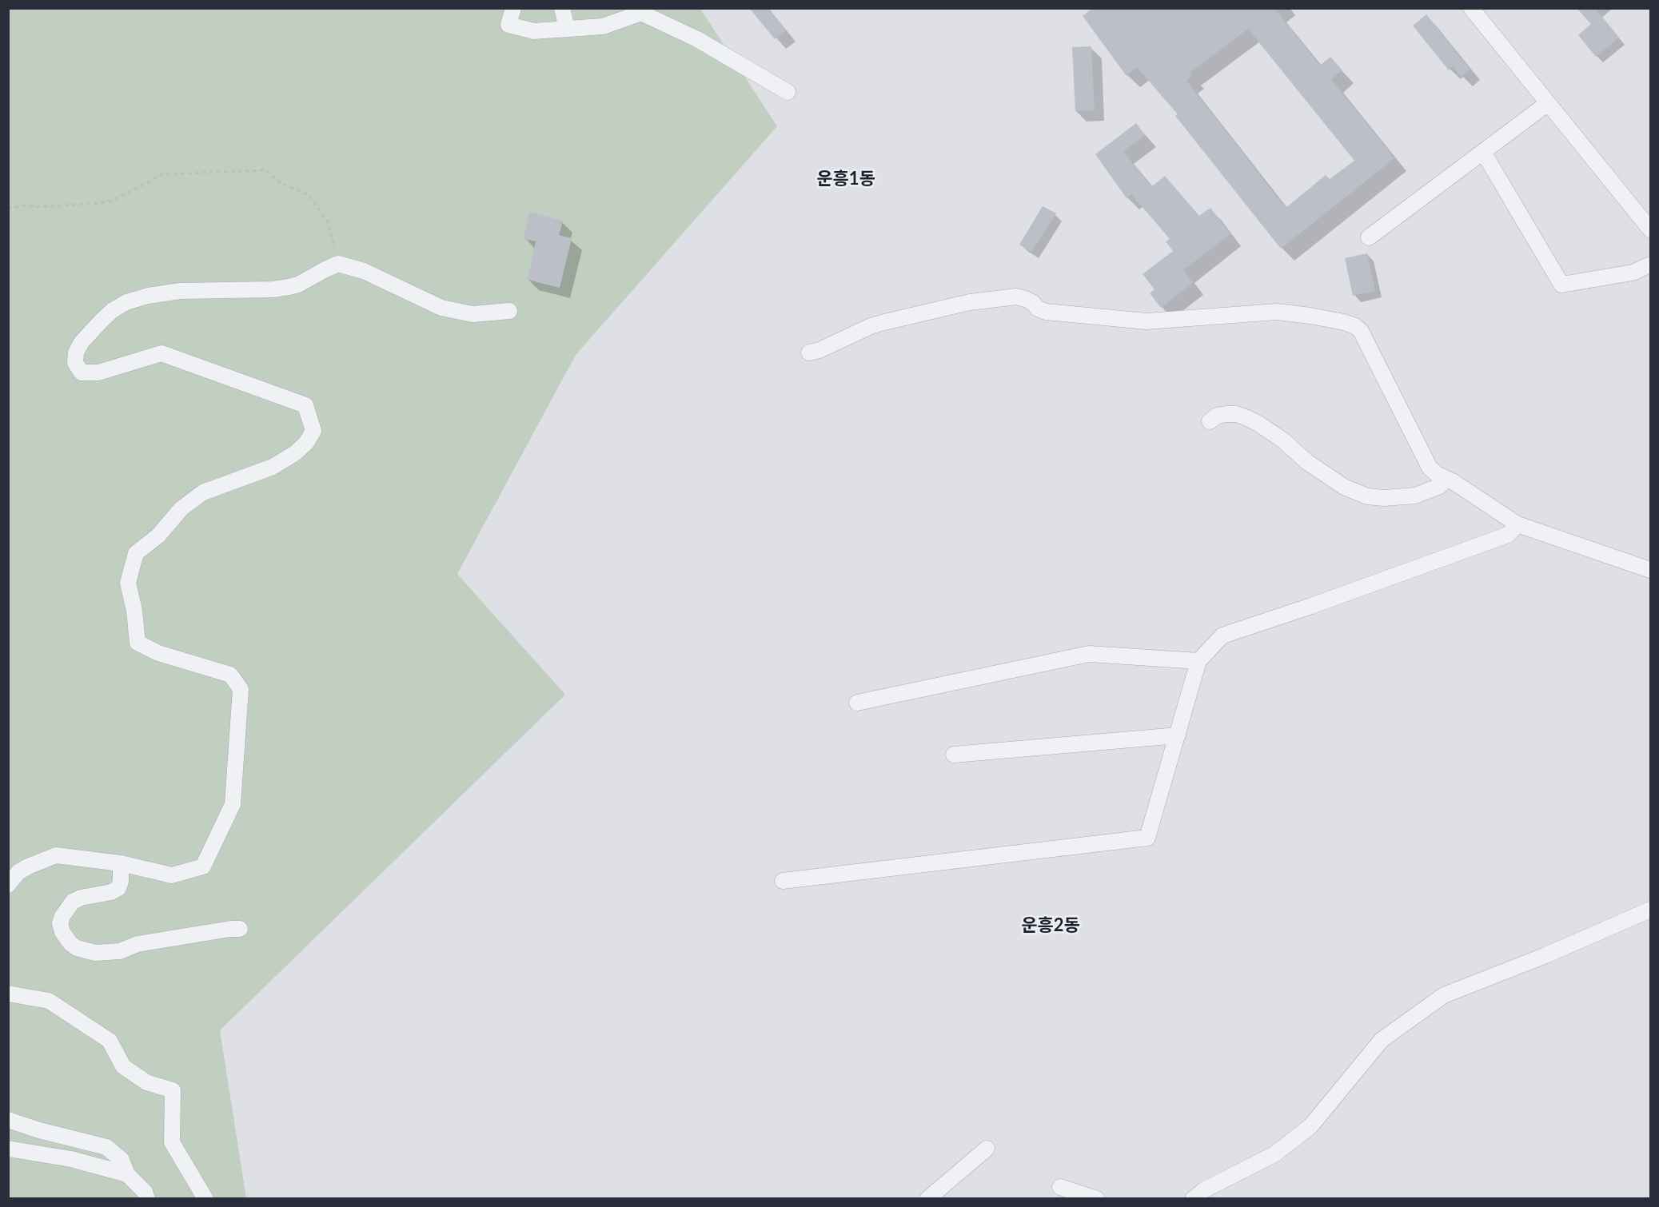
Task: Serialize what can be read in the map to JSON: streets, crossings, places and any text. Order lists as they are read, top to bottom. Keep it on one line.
{"districts":["운흥1동","운흥2동"]}
